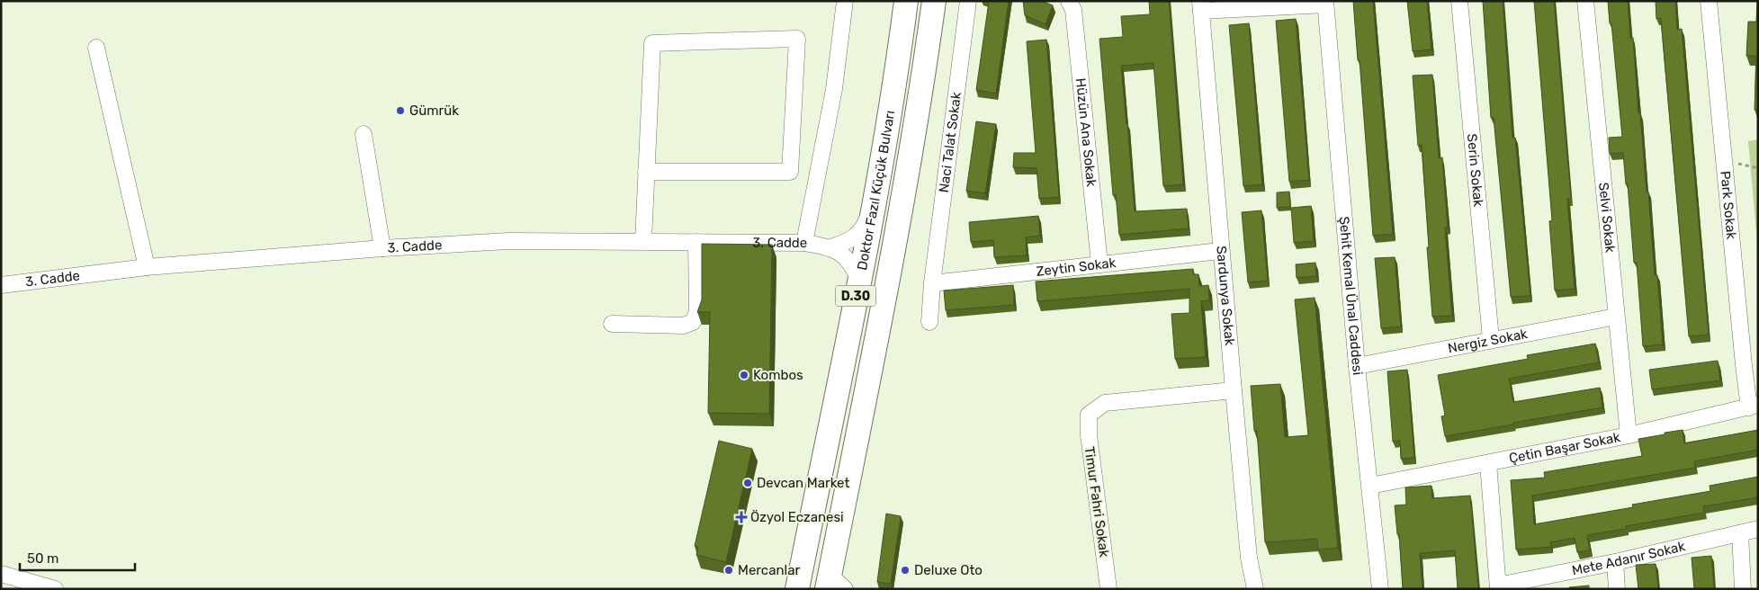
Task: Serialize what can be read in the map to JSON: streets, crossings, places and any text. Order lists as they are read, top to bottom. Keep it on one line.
{"streets":{"highway":["Doktor Fazıl Küçük Bulvarı","D.30"],"street":["Hüzün Ana Sokak","Naci Talat Sokak","Serin Sokak","Park Sokak","Selvi Sokak","3. Cadde","Zeytin Sokak","Sardunya Sokak","Şehit Kemal Ünal Caddesi","Nergiz Sokak","Çetin Başar Sokak","Timur Fahri Sokak","Mete Adanır Sokak"]},"crossings":[["Hüzün Ana Sokak","Zeytin Sokak"],["Naci Talat Sokak","Zeytin Sokak"],["Serin Sokak","Nergiz Sokak"],["Park Sokak","Çetin Başar Sokak"],["Selvi Sokak","Nergiz Sokak"],["Selvi Sokak","Çetin Başar Sokak"],["Zeytin Sokak","Sardunya Sokak"],["Sardunya Sokak","Timur Fahri Sokak"],["Şehit Kemal Ünal Caddesi","Nergiz Sokak"],["Şehit Kemal Ünal Caddesi","Çetin Başar Sokak"]],"places":{"other":["Gümrük","Kombos","Devcan Market","Mercanlar","Deluxe Oto"],"health":["Özyol Eczanesi"]},"scale_bar":"50 m"}
